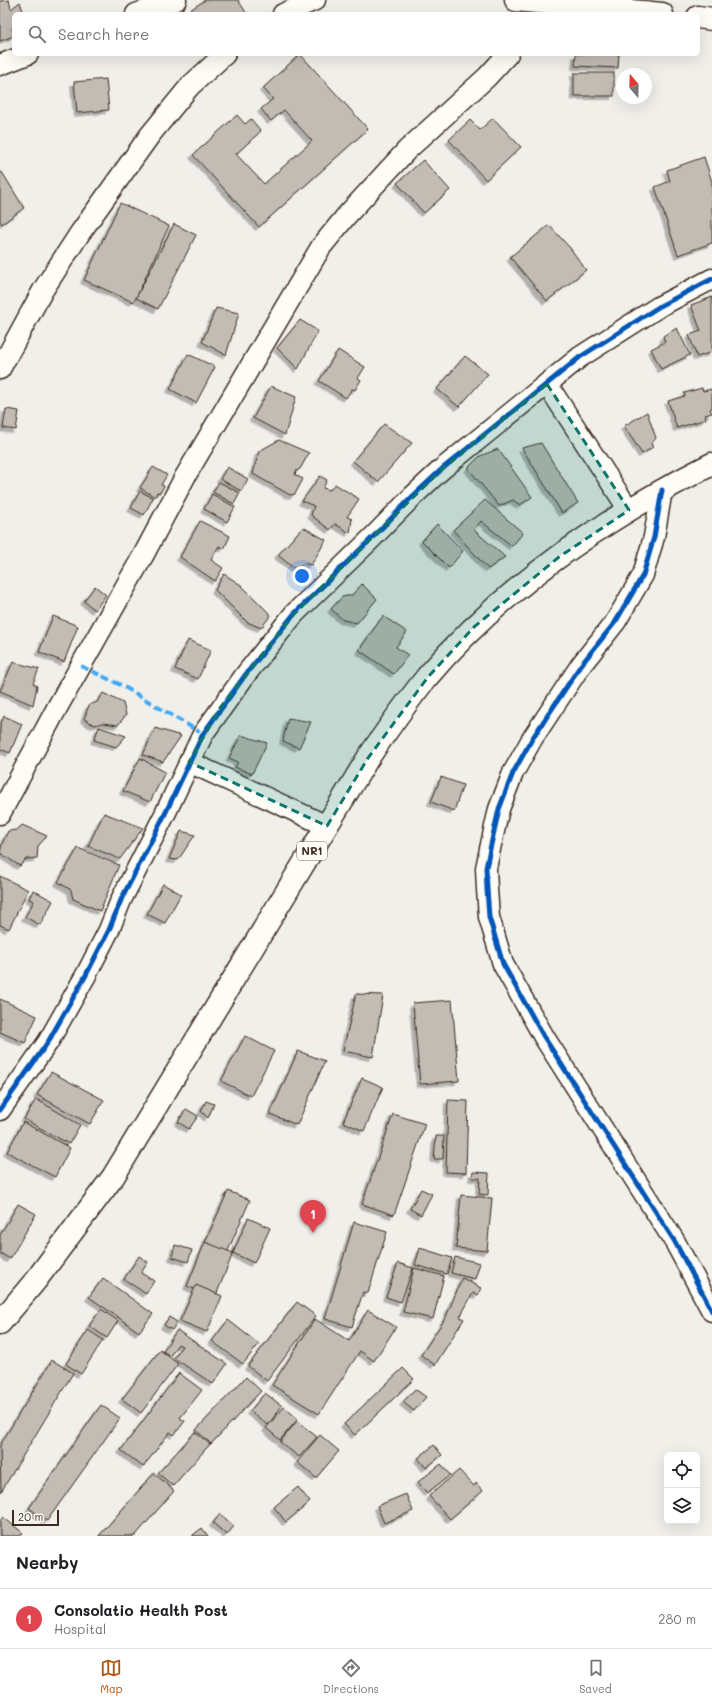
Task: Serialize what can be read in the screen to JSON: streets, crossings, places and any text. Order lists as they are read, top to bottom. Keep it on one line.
{"streets":{"highway":["NR1"]},"scale_bar":"20 m","north":"top","page":{"search":"Search here","pins":"1","scale":"20 m","heading":"Nearby","list":[{"mark":"1","name":"Consolatio Health Post","note":"Hospital","value":"280 m"}],"nav":["Map","Directions","Saved"]}}
